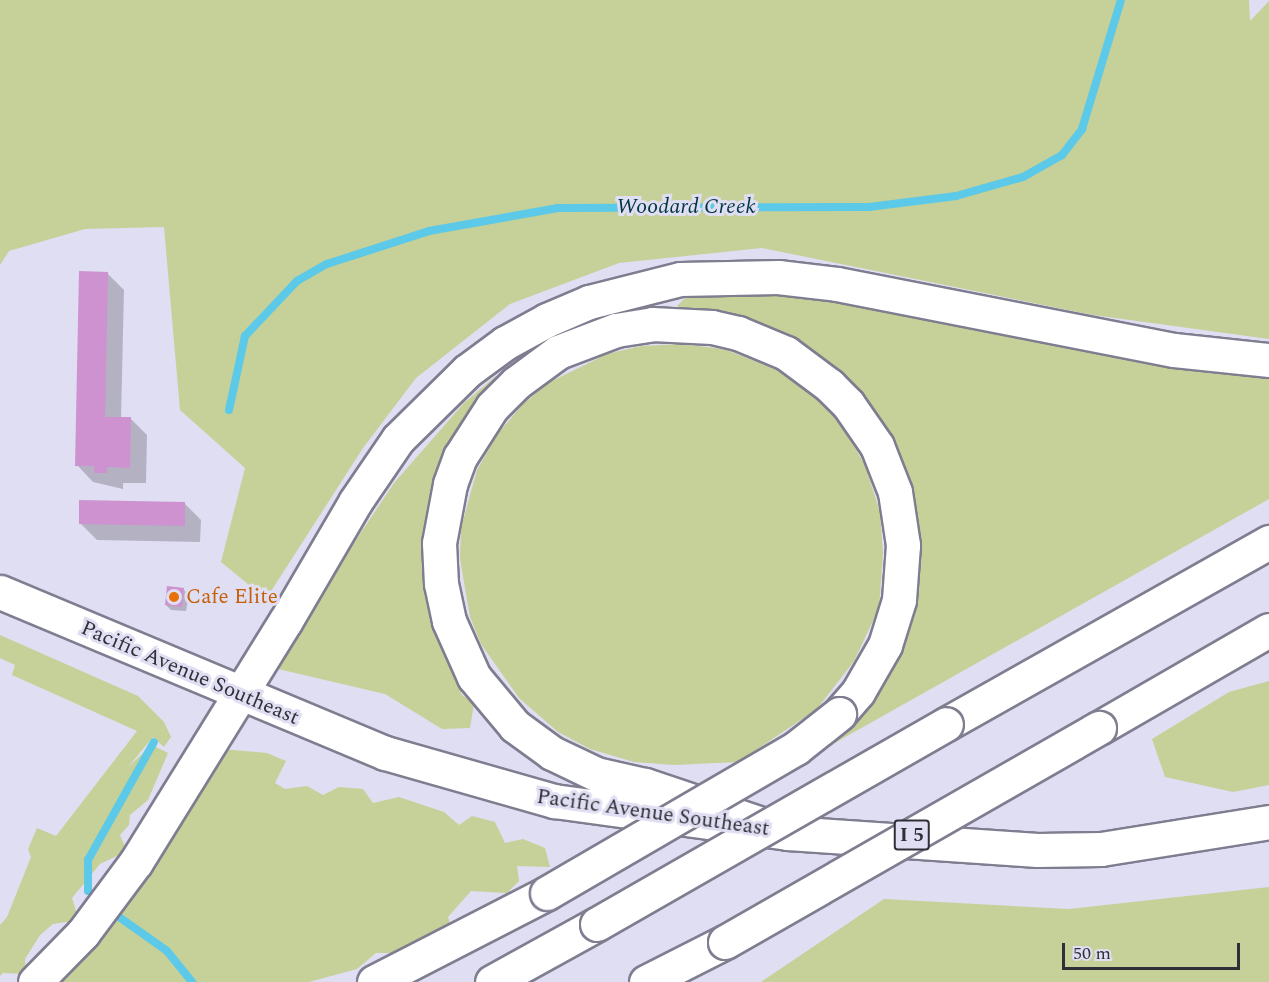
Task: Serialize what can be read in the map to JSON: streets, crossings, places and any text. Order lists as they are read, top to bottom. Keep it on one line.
{"streets":{"main road":["Pacific Avenue Southeast","I 5"]},"water":["Woodard Creek"],"places":["Cafe Elite"],"scale_bar":"50 m"}
